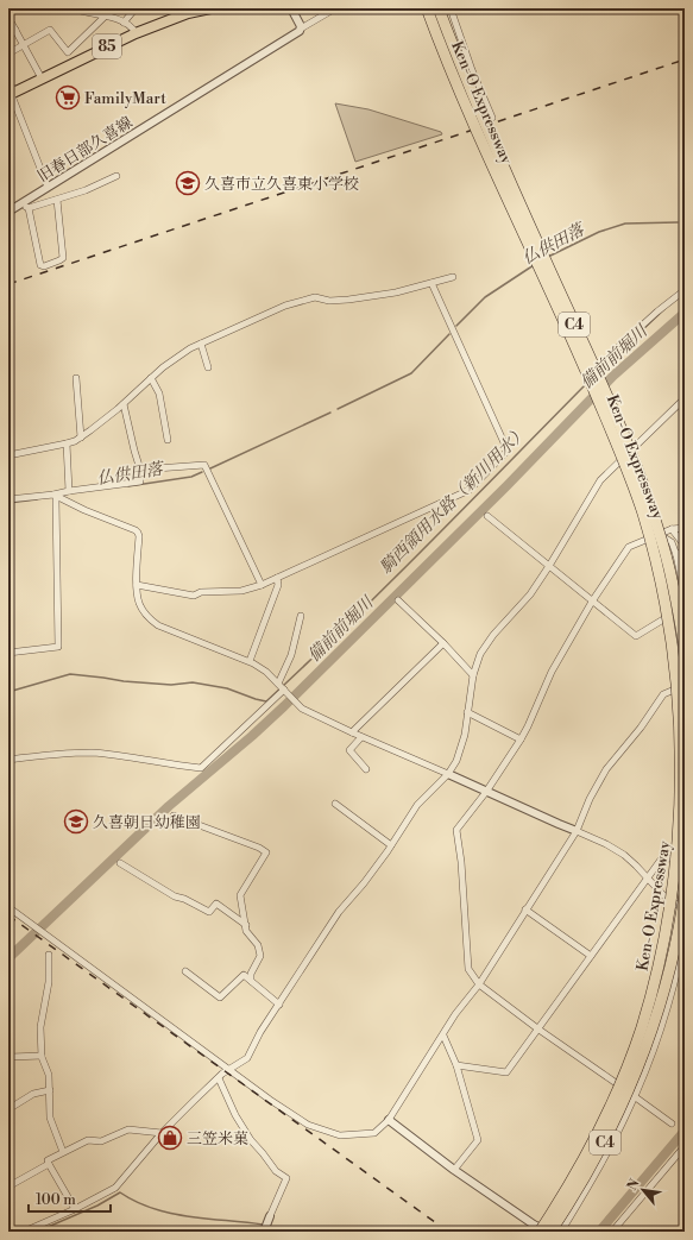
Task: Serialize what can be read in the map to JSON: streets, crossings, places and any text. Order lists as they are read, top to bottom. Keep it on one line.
{"streets":{"highway":["Ken-O Expressway","C4"],"main road":["85"],"street":["旧春日部久喜線"]},"water":["仏供田落","備前前堀川","騎西領用水路（新川用水）"],"places":{"supermarket":["FamilyMart"],"school or university":["久喜市立久喜東小学校","久喜朝日幼稚園"],"shop":["三笠米菓"]},"scale_bar":"100 m","north":"top left"}
